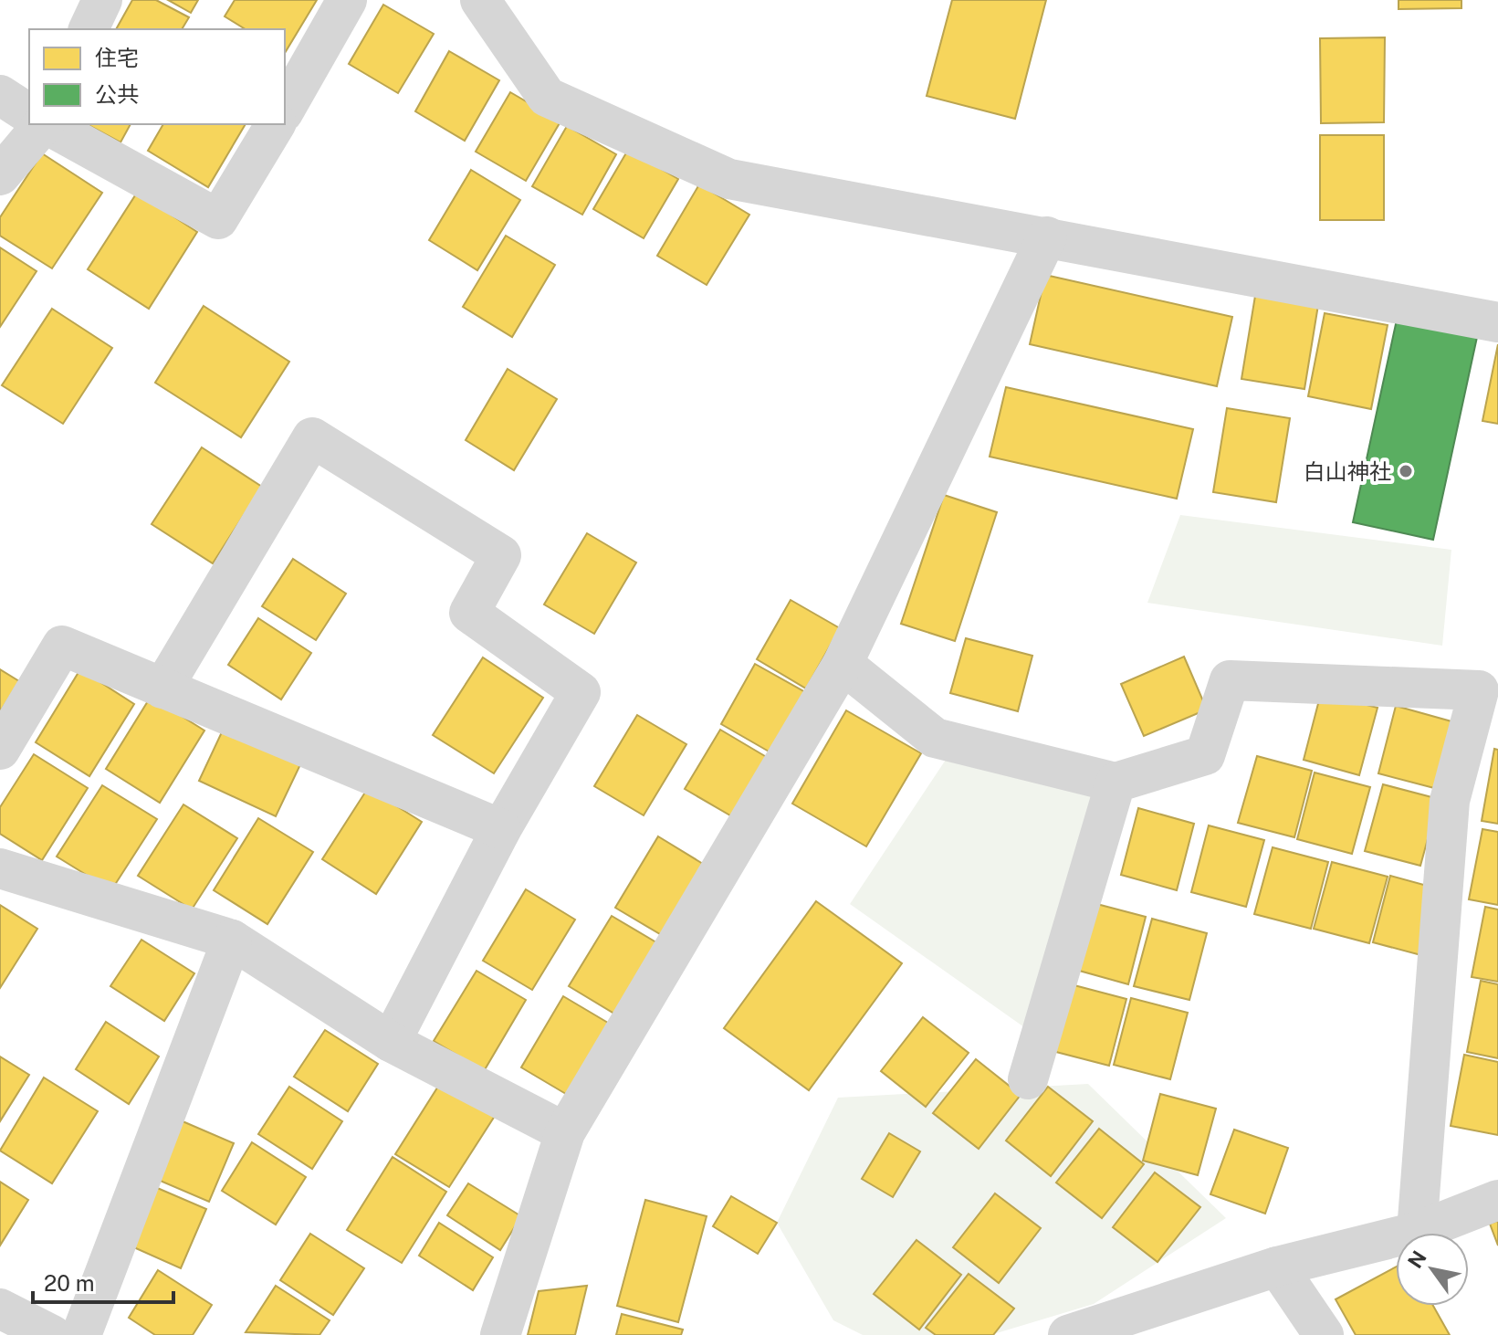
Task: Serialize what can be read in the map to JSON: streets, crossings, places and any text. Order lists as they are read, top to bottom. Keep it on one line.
{"places":["白山神社"],"legend":["住宅","公共"],"scale_bar":"20 m","north":"top left"}
